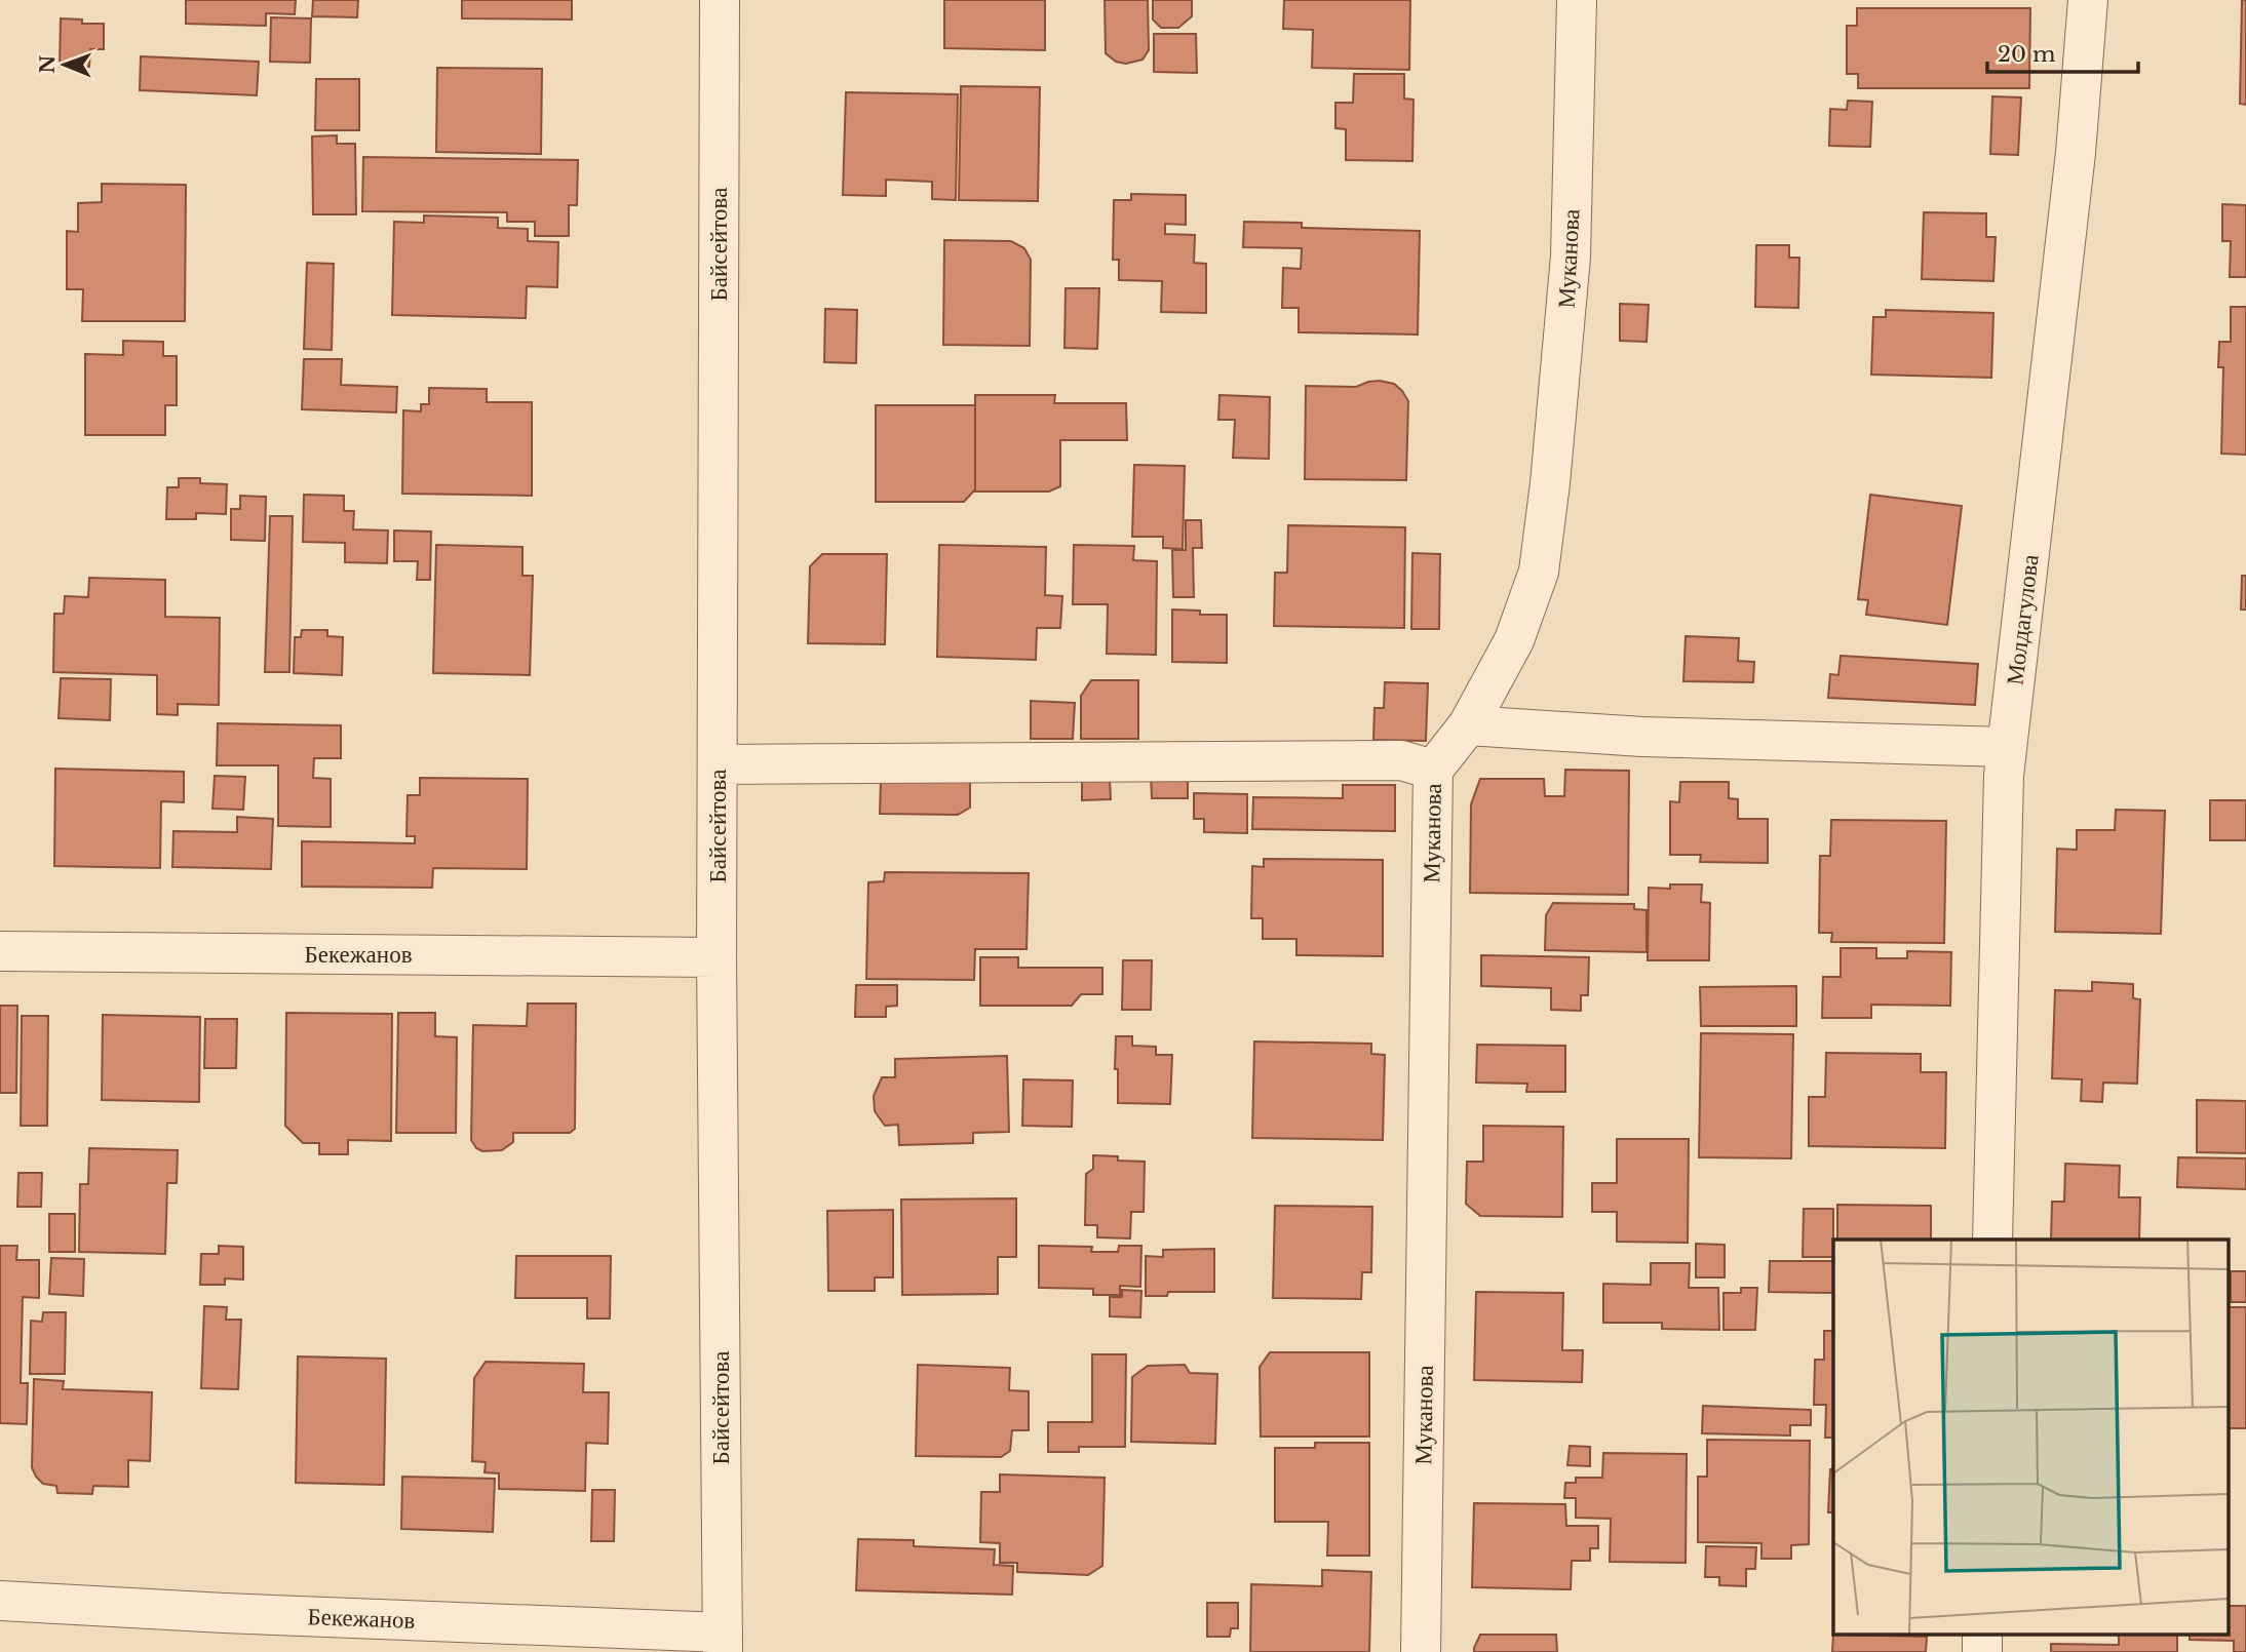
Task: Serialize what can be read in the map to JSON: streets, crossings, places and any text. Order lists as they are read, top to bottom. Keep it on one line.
{"streets":{"street":["Байсейтова","Муканова","Молдагулова","Бекежанов"]},"crossings":[["Байсейтова","Бекежанов"]],"scale_bar":"20 m","north":"left"}
